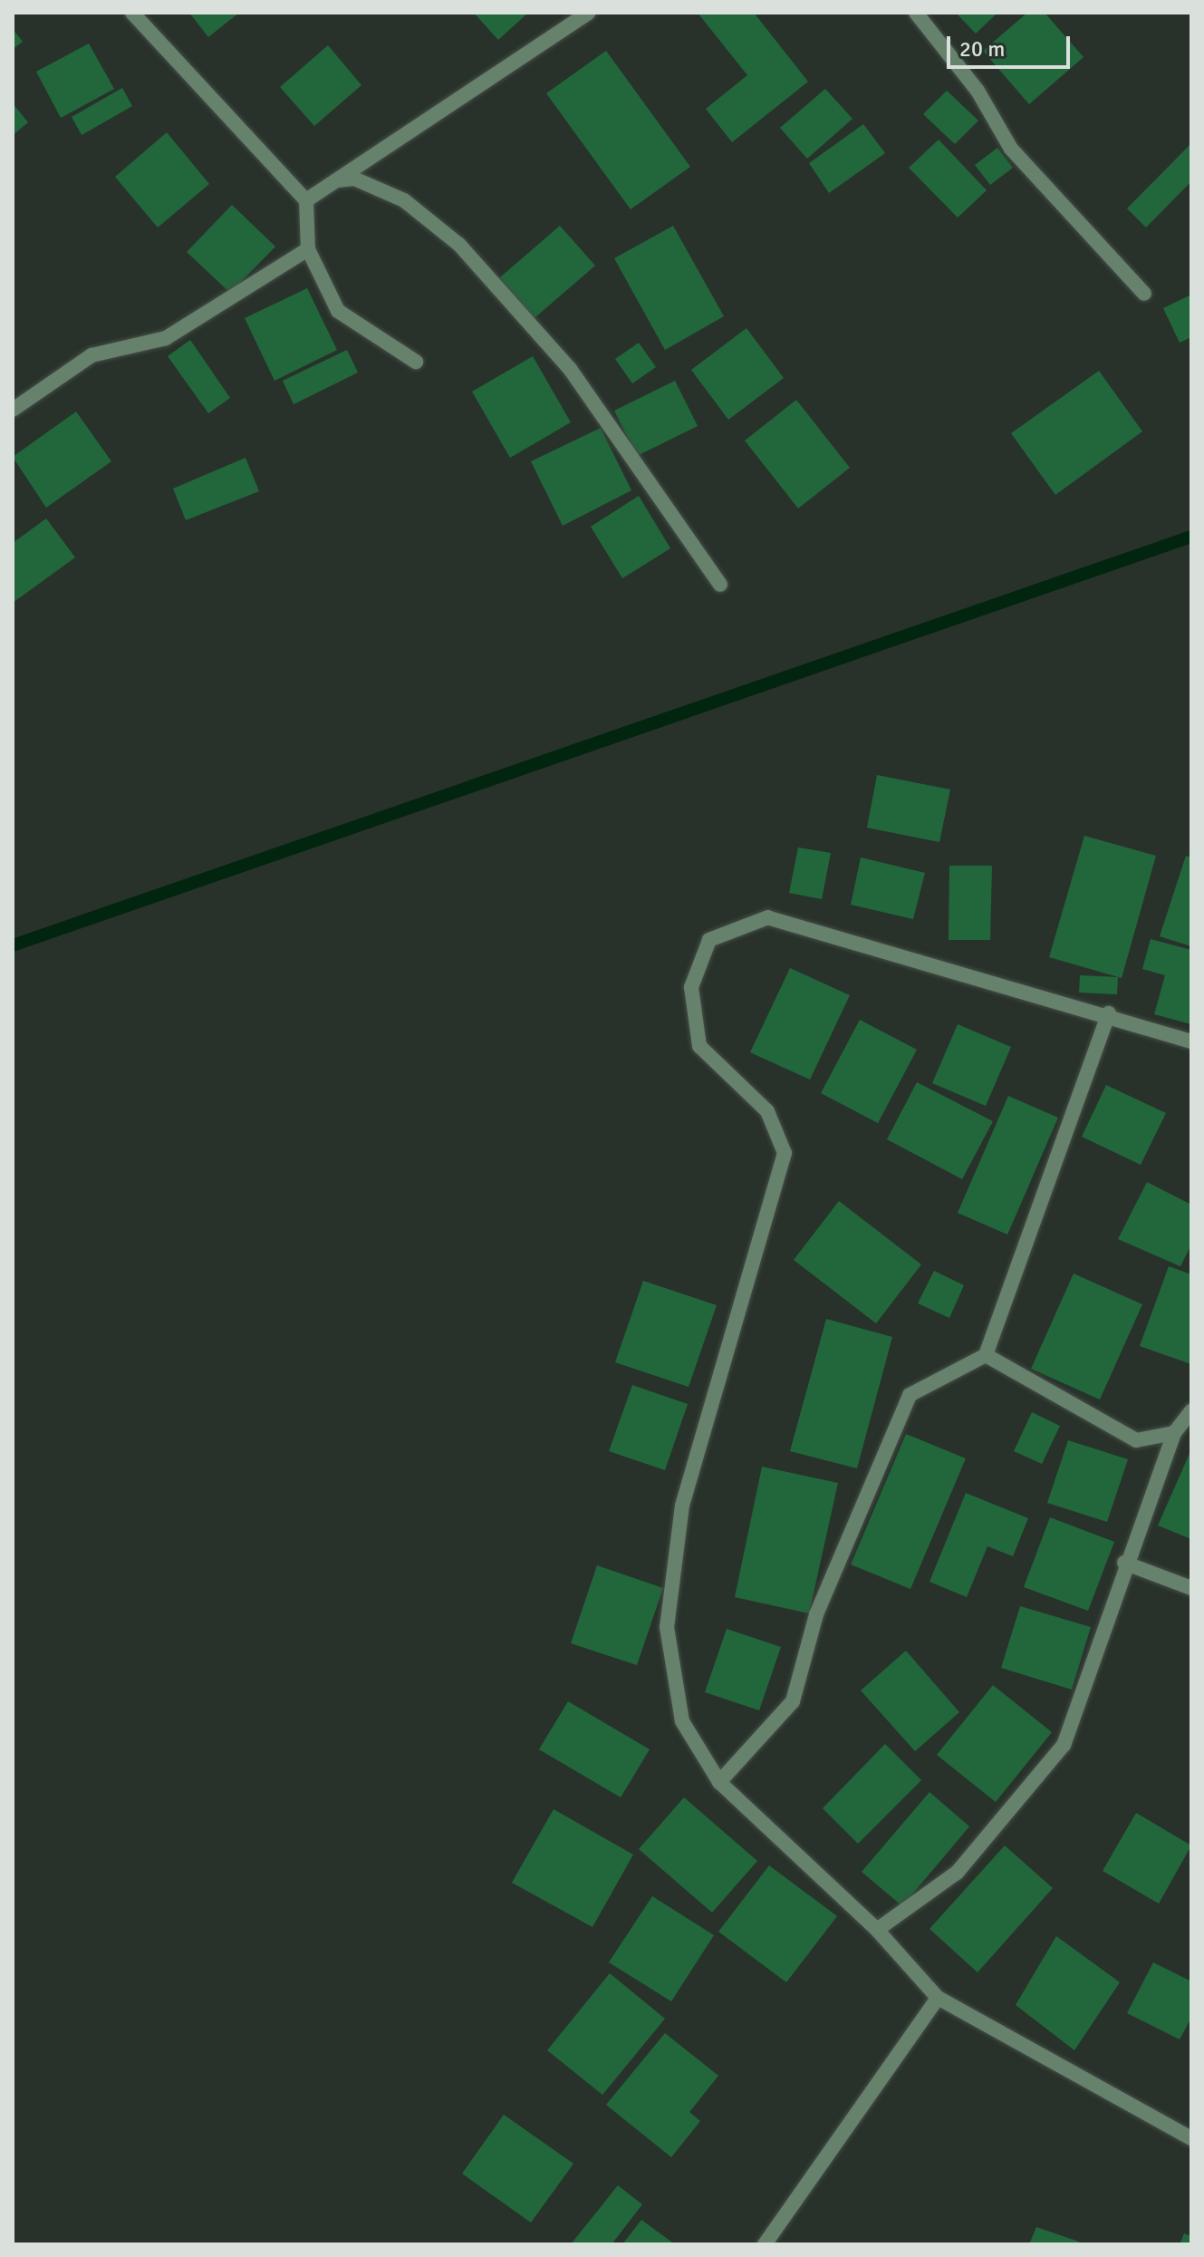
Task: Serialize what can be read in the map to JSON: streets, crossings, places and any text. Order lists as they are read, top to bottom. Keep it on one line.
{"scale_bar":"20 m"}
